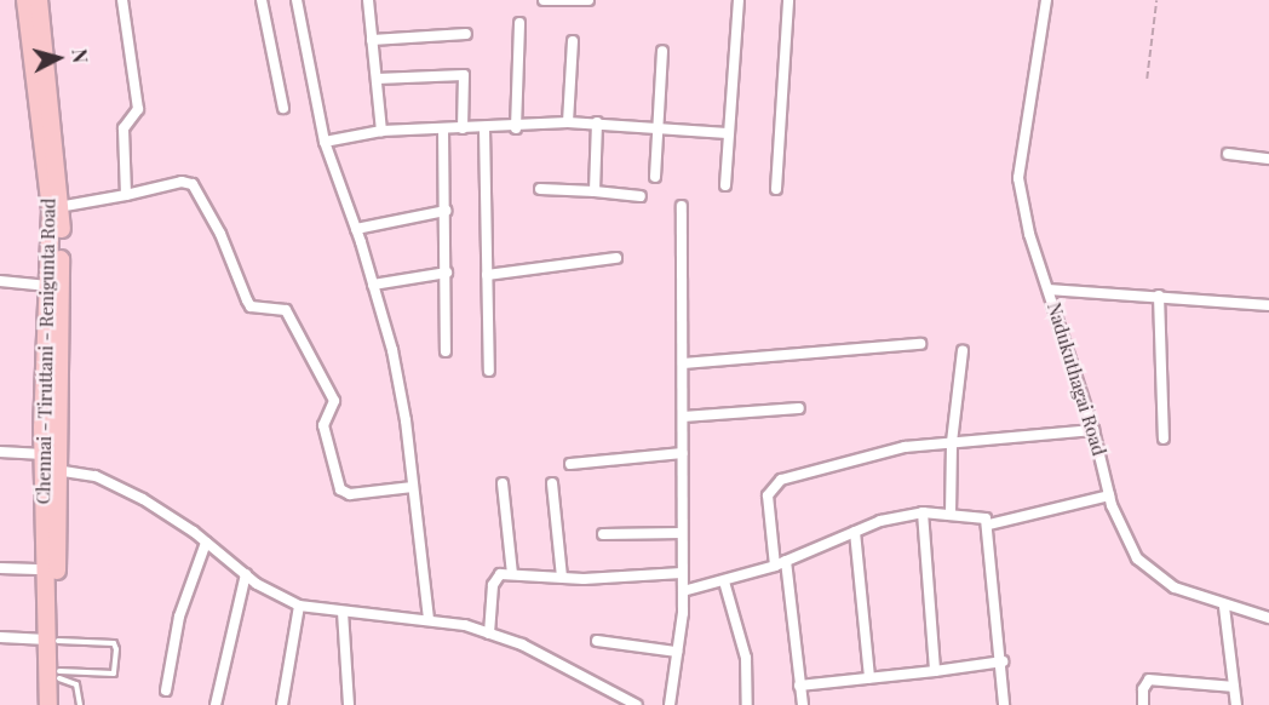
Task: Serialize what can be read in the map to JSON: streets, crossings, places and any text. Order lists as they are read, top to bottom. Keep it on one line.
{"streets":{"highway":["Chennai - Tiruttani - Renigunta Road"],"street":["Nadukuthagai Road"]},"north":"right"}
